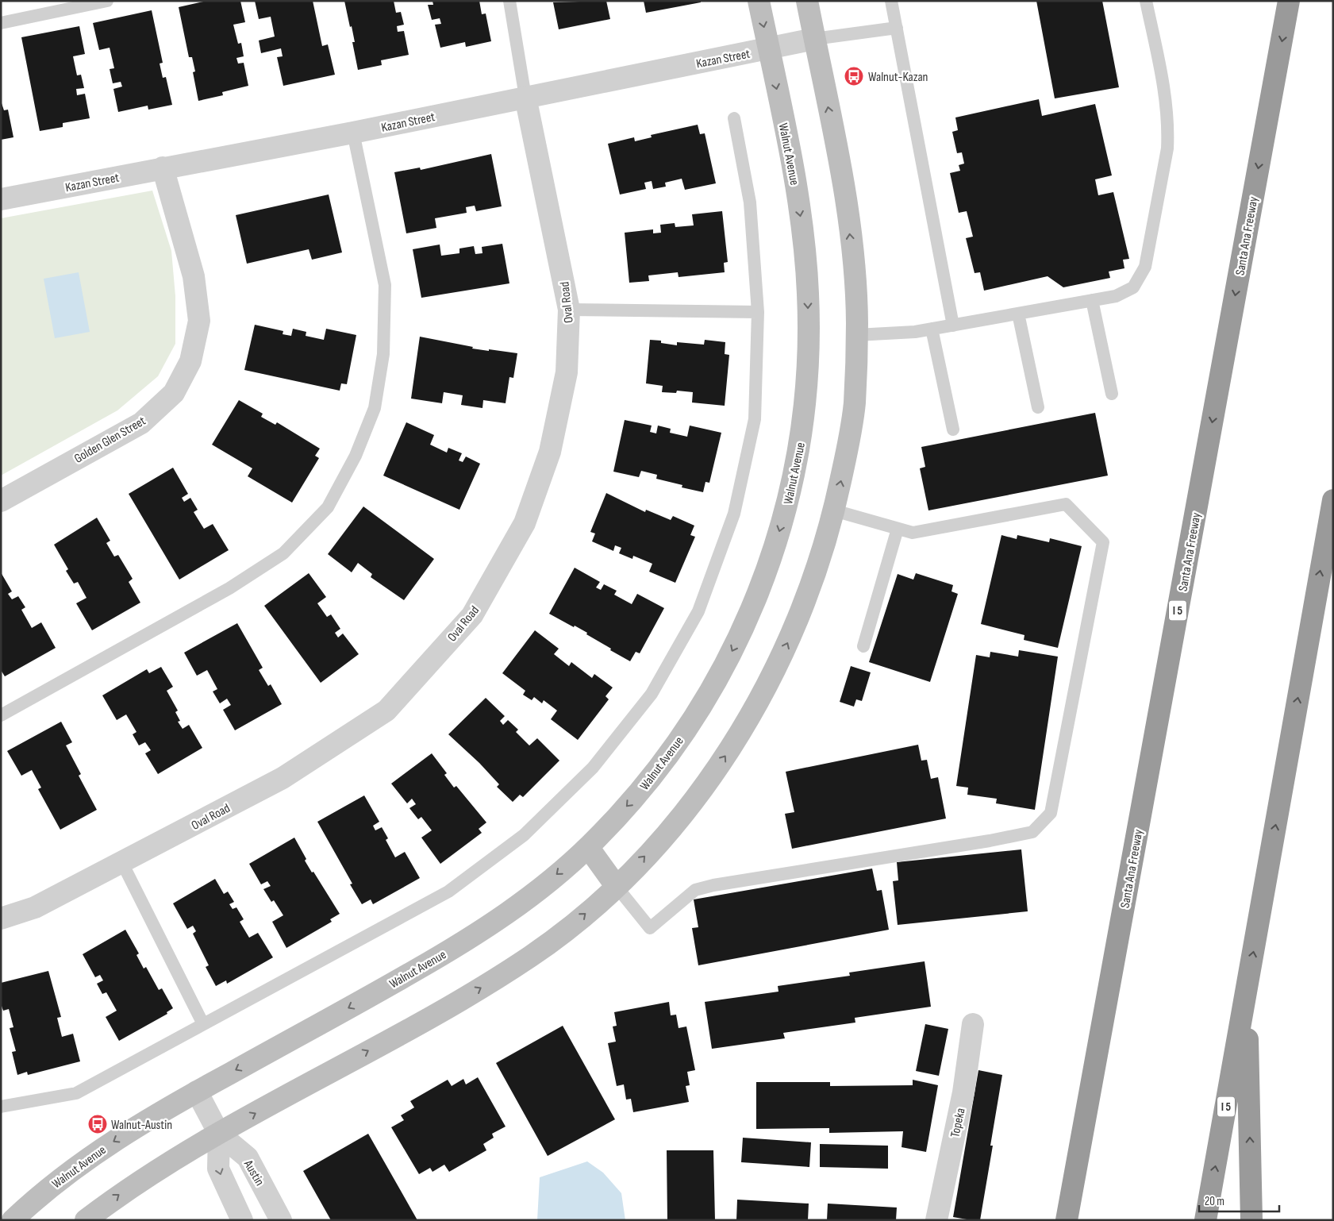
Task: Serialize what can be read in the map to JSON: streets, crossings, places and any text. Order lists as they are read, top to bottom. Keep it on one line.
{"streets":{"highway":["Santa Ana Freeway","I 5"],"main road":["Walnut Avenue"],"street":["Kazan Street","Oval Road","Golden Glen Street","Topeka","Austin"]},"crossings":[["Kazan Street","Walnut Avenue"],["Kazan Street","Oval Road"],["Kazan Street","Golden Glen Street"],["Walnut Avenue","Austin"]],"places":{"bus stop":["Walnut-Kazan","Walnut-Austin"]},"scale_bar":"20 m"}
